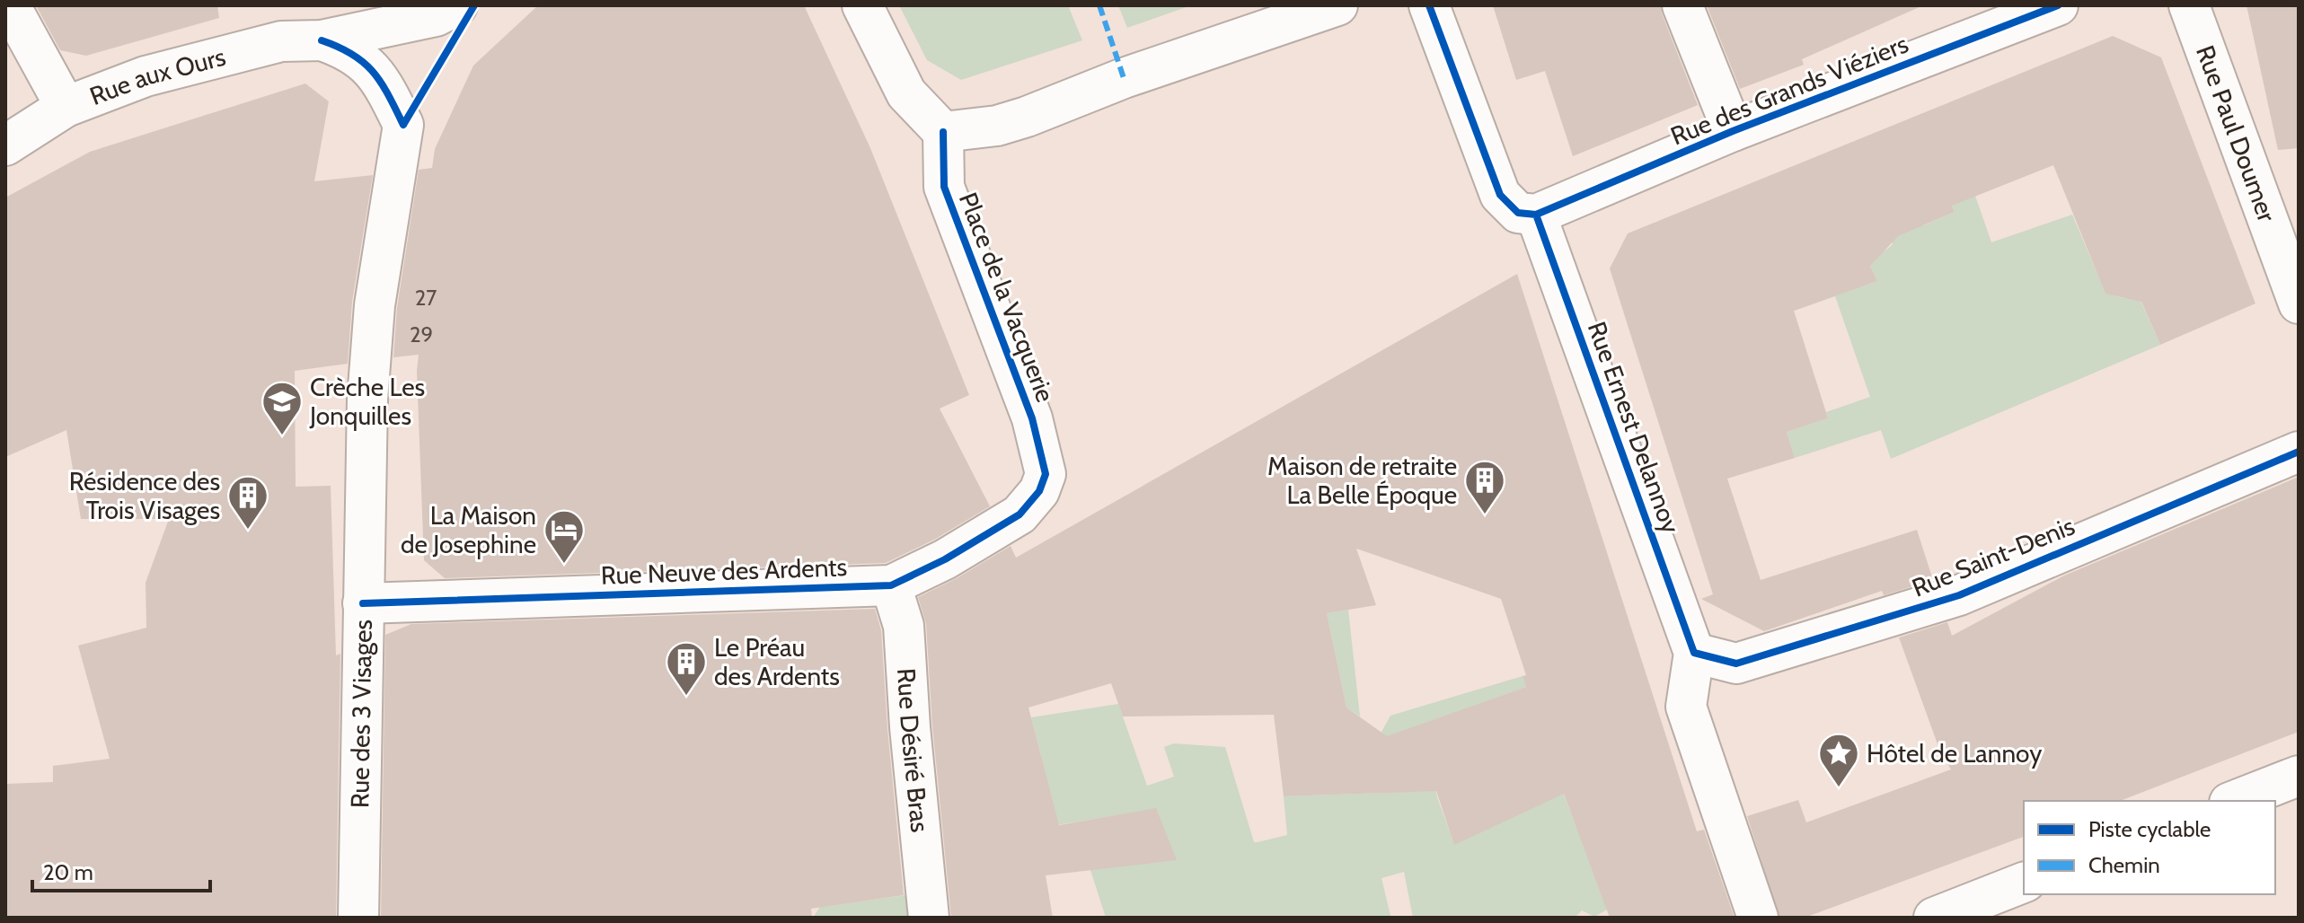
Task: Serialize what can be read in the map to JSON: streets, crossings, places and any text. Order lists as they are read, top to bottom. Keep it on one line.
{"streets":{"street":["Rue aux Ours","Rue des Grands Viéziers","Rue Paul Doumer","Place de la Vacquerie","Rue Ernest Delannoy","Rue Saint-Denis","Rue Neuve des Ardents","Rue des 3 Visages","Rue Désiré Bras"]},"crossings":[["Rue aux Ours","Rue des 3 Visages"],["Rue des Grands Viéziers","Rue Ernest Delannoy"],["Place de la Vacquerie","Rue Neuve des Ardents"],["Rue Ernest Delannoy","Rue Saint-Denis"],["Rue Neuve des Ardents","Rue des 3 Visages"],["Rue Neuve des Ardents","Rue Désiré Bras"]],"places":{"school or university":["Crèche Les Jonquilles"],"building":["Maison de retraite La Belle Époque","Résidence des Trois Visages","Le Préau des Ardents"],"hotel":["La Maison de Josephine"],"place":["Hôtel de Lannoy"]},"house_numbers":["27","29"],"legend":["Piste cyclable","Chemin"],"scale_bar":"20 m"}
